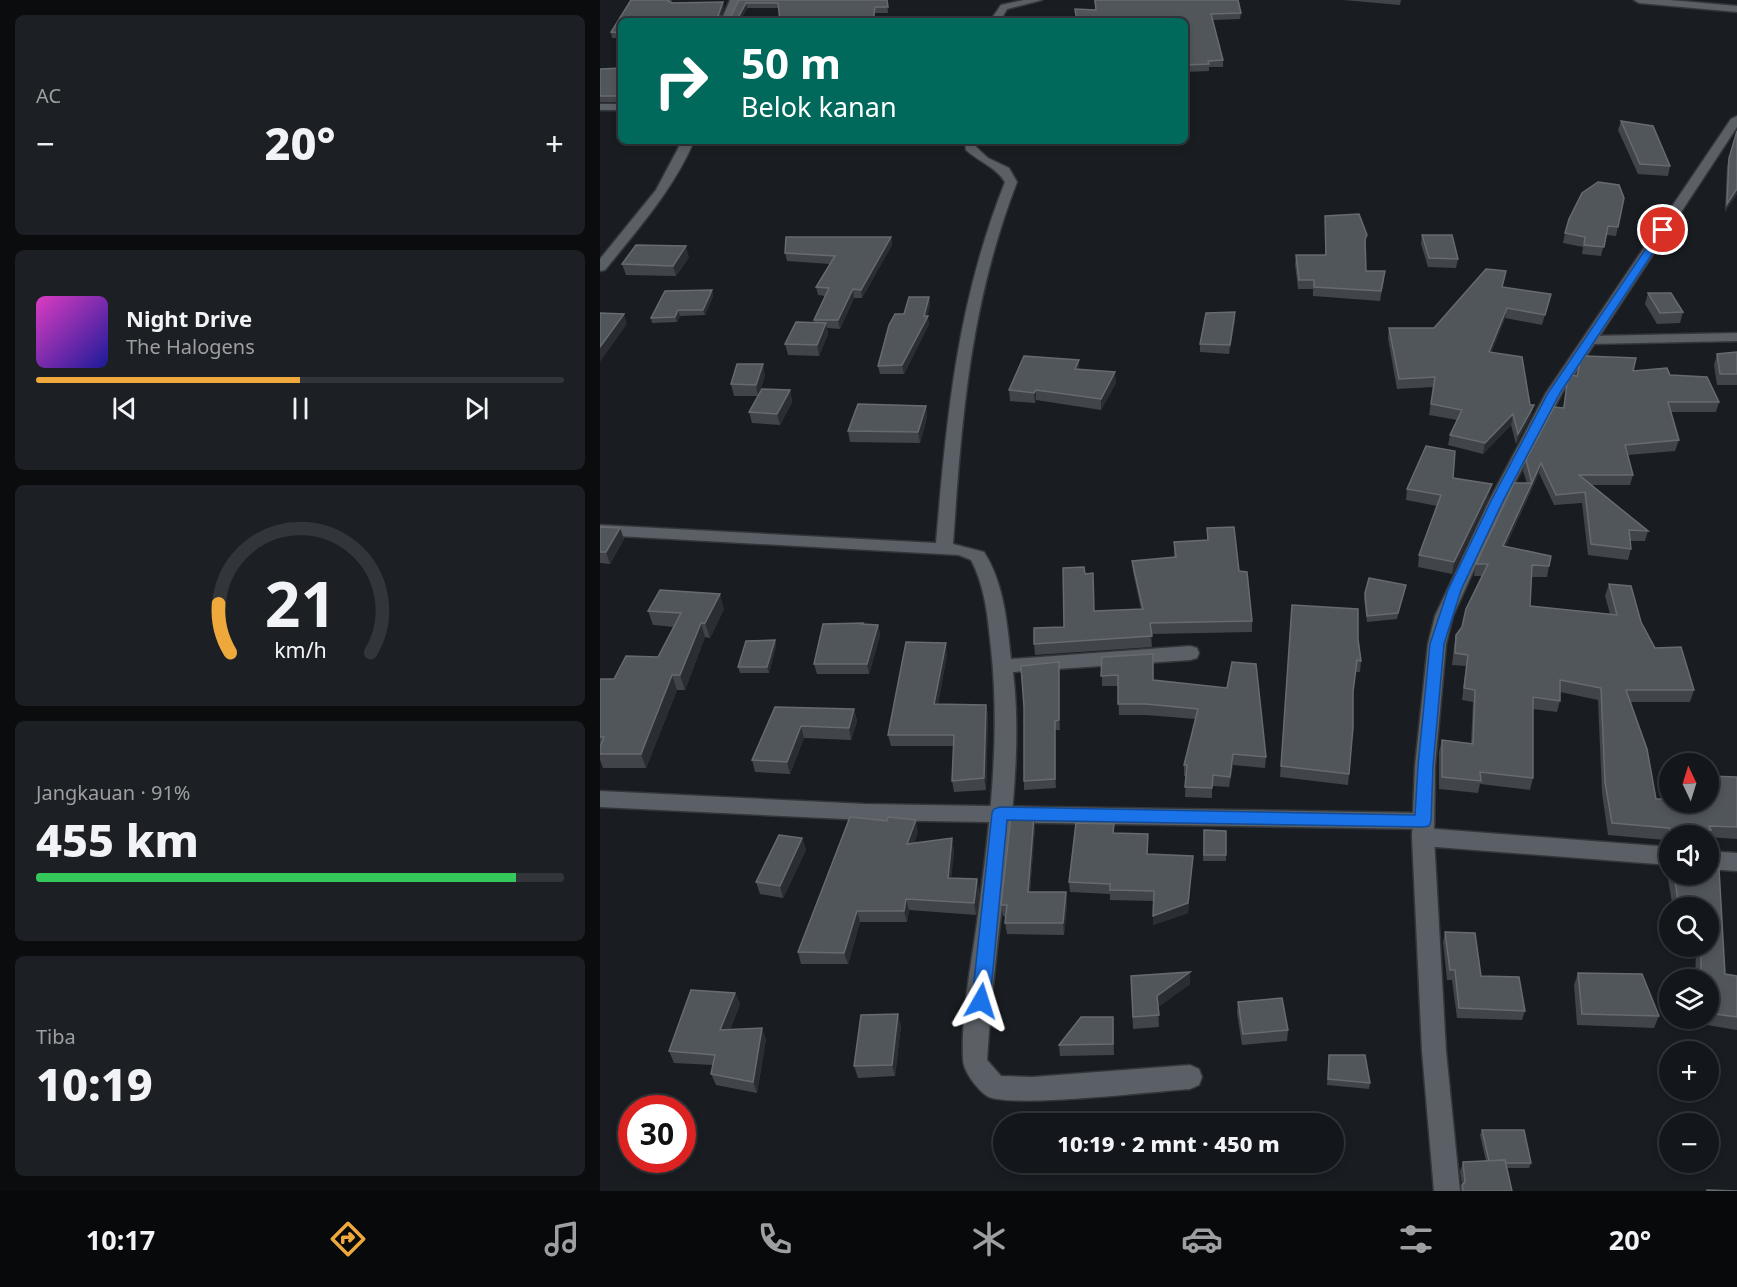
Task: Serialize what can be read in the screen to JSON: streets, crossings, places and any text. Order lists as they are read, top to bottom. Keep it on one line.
{"north":"top","page":{"tile":["AC",["Jangkauan · 91%","455 km"],["Tiba","10:19"]],"turn":["50 m","Belok kanan"],"heat":["−","20°","+"],"song":["Night Drive","The Halogens"],"map_buttons":["+","−"],"limit":"30","trip":"10:19 · 2 mnt · 450 m","tabs":["10:17","20°"],"gauge":["21","km/h"]}}
